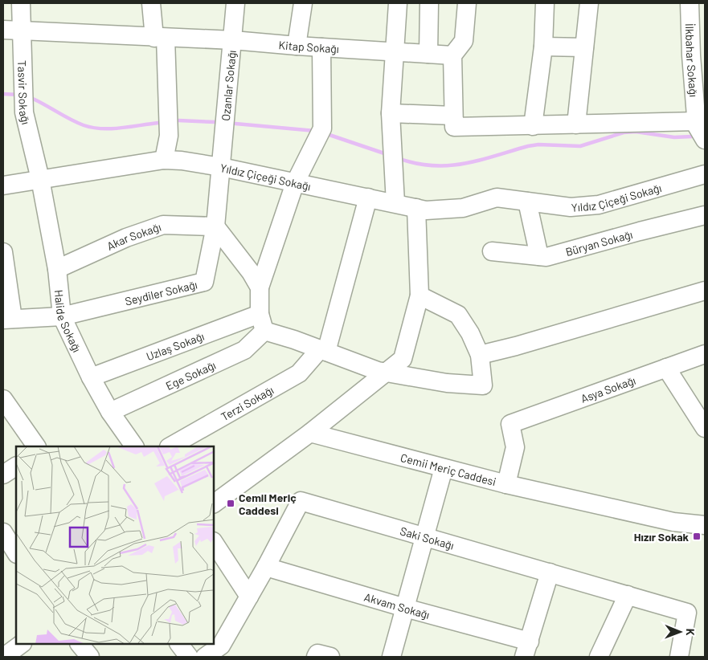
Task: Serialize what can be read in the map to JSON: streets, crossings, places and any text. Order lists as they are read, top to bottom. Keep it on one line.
{"streets":{"street":["Kitap Sokağı","İlkbahar Sokağı","Ozanlar Sokağı","Tasvir Sokağı","Yıldız Çiçeği Sokağı","Akar Sokağı","Büryan Sokağı","Seydiler Sokağı","Halide Sokağı","Uzlaş Sokağı","Ege Sokağı","Asya Sokağı","Terzi Sokağı","Cemii Meriç Caddesi","Saki Sokağı","Akvam Sokağı"]},"crossings":[["Kitap Sokağı","Ozanlar Sokağı"],["Kitap Sokağı","Tasvir Sokağı"],["Ozanlar Sokağı","Yıldız Çiçeği Sokağı"],["Ozanlar Sokağı","Seydiler Sokağı"],["Tasvir Sokağı","Yıldız Çiçeği Sokağı"],["Tasvir Sokağı","Halide Sokağı"],["Yıldız Çiçeği Sokağı","Seydiler Sokağı"],["Yıldız Çiçeği Sokağı","Halide Sokağı"],["Akar Sokağı","Seydiler Sokağı"],["Akar Sokağı","Halide Sokağı"],["Seydiler Sokağı","Halide Sokağı"],["Halide Sokağı","Uzlaş Sokağı"],["Halide Sokağı","Ege Sokağı"],["Asya Sokağı","Cemii Meriç Caddesi"],["Saki Sokağı","Akvam Sokağı"]],"places":{"transit":["Cemil Meriç Caddesi","Hızır Sokak"]},"north":"right"}
